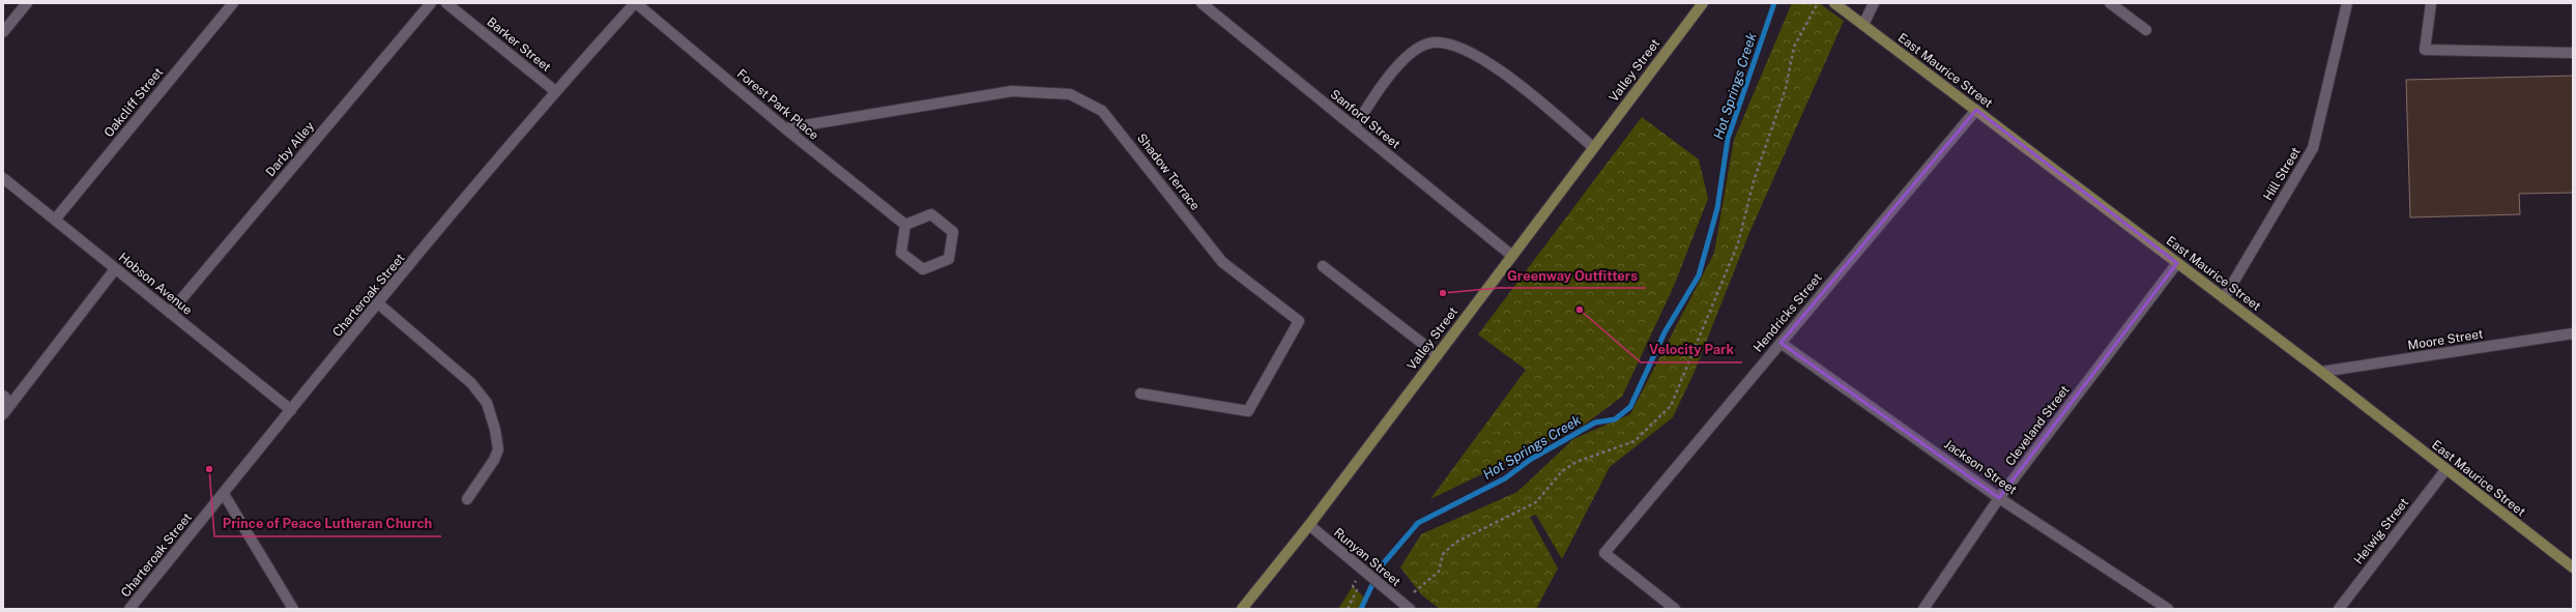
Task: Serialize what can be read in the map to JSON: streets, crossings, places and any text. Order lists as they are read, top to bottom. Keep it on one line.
{"streets":{"street":["Barker Street","Valley Street","East Maurice Street","Oakcliff Street","Forest Park Place","Sanford Street","Darby Alley","Shadow Terrace","Hill Street","Hobson Avenue","Charteroak Street","Hendricks Street","Moore Street","Cleveland Street","Jackson Street","Helwig Street","Runyan Street"]},"crossings":[["Barker Street","Charteroak Street"],["Valley Street","Sanford Street"],["Valley Street","Runyan Street"],["East Maurice Street","Hill Street"],["East Maurice Street","Hendricks Street"],["East Maurice Street","Moore Street"],["East Maurice Street","Cleveland Street"],["East Maurice Street","Helwig Street"],["Oakcliff Street","Hobson Avenue"],["Forest Park Place","Shadow Terrace"],["Forest Park Place","Charteroak Street"],["Darby Alley","Hobson Avenue"],["Hobson Avenue","Charteroak Street"],["Hendricks Street","Jackson Street"],["Cleveland Street","Jackson Street"]],"water":["Hot Springs Creek"],"places":["Greenway Outfitters","Velocity Park","Prince of Peace Lutheran Church"]}
